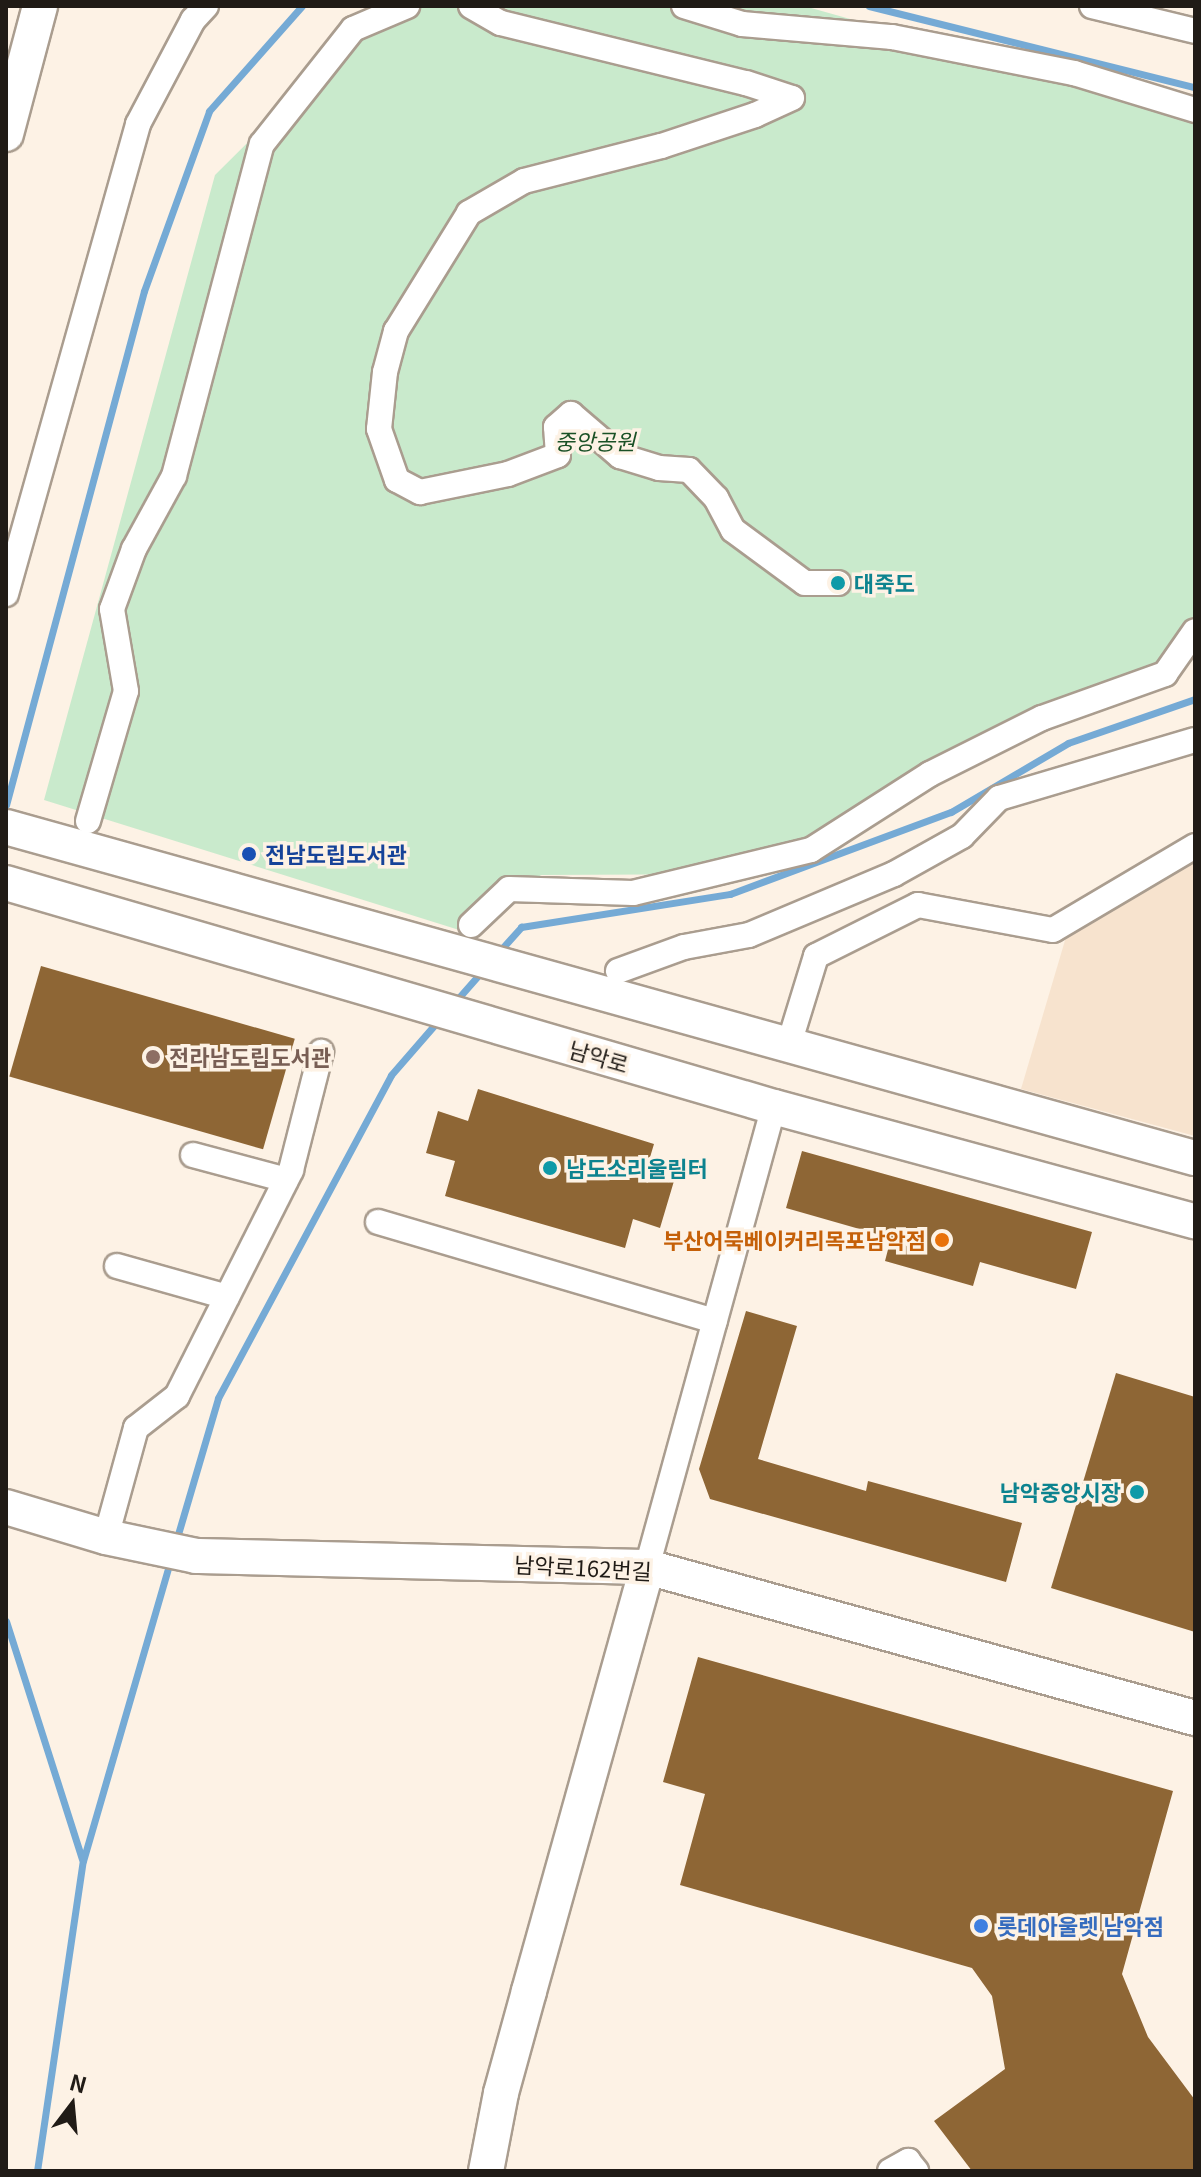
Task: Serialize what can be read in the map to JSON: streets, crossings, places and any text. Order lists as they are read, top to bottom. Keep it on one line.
{"streets":{"street":["남악로","남악로162번길"]},"parks":["중앙공원"],"places":["대죽도","전남도립도서관","전라남도립도서관","남도소리울림터","부산어묵베이커리목포남악점","남악중앙시장","롯데아울렛 남악점"],"north":"top"}
